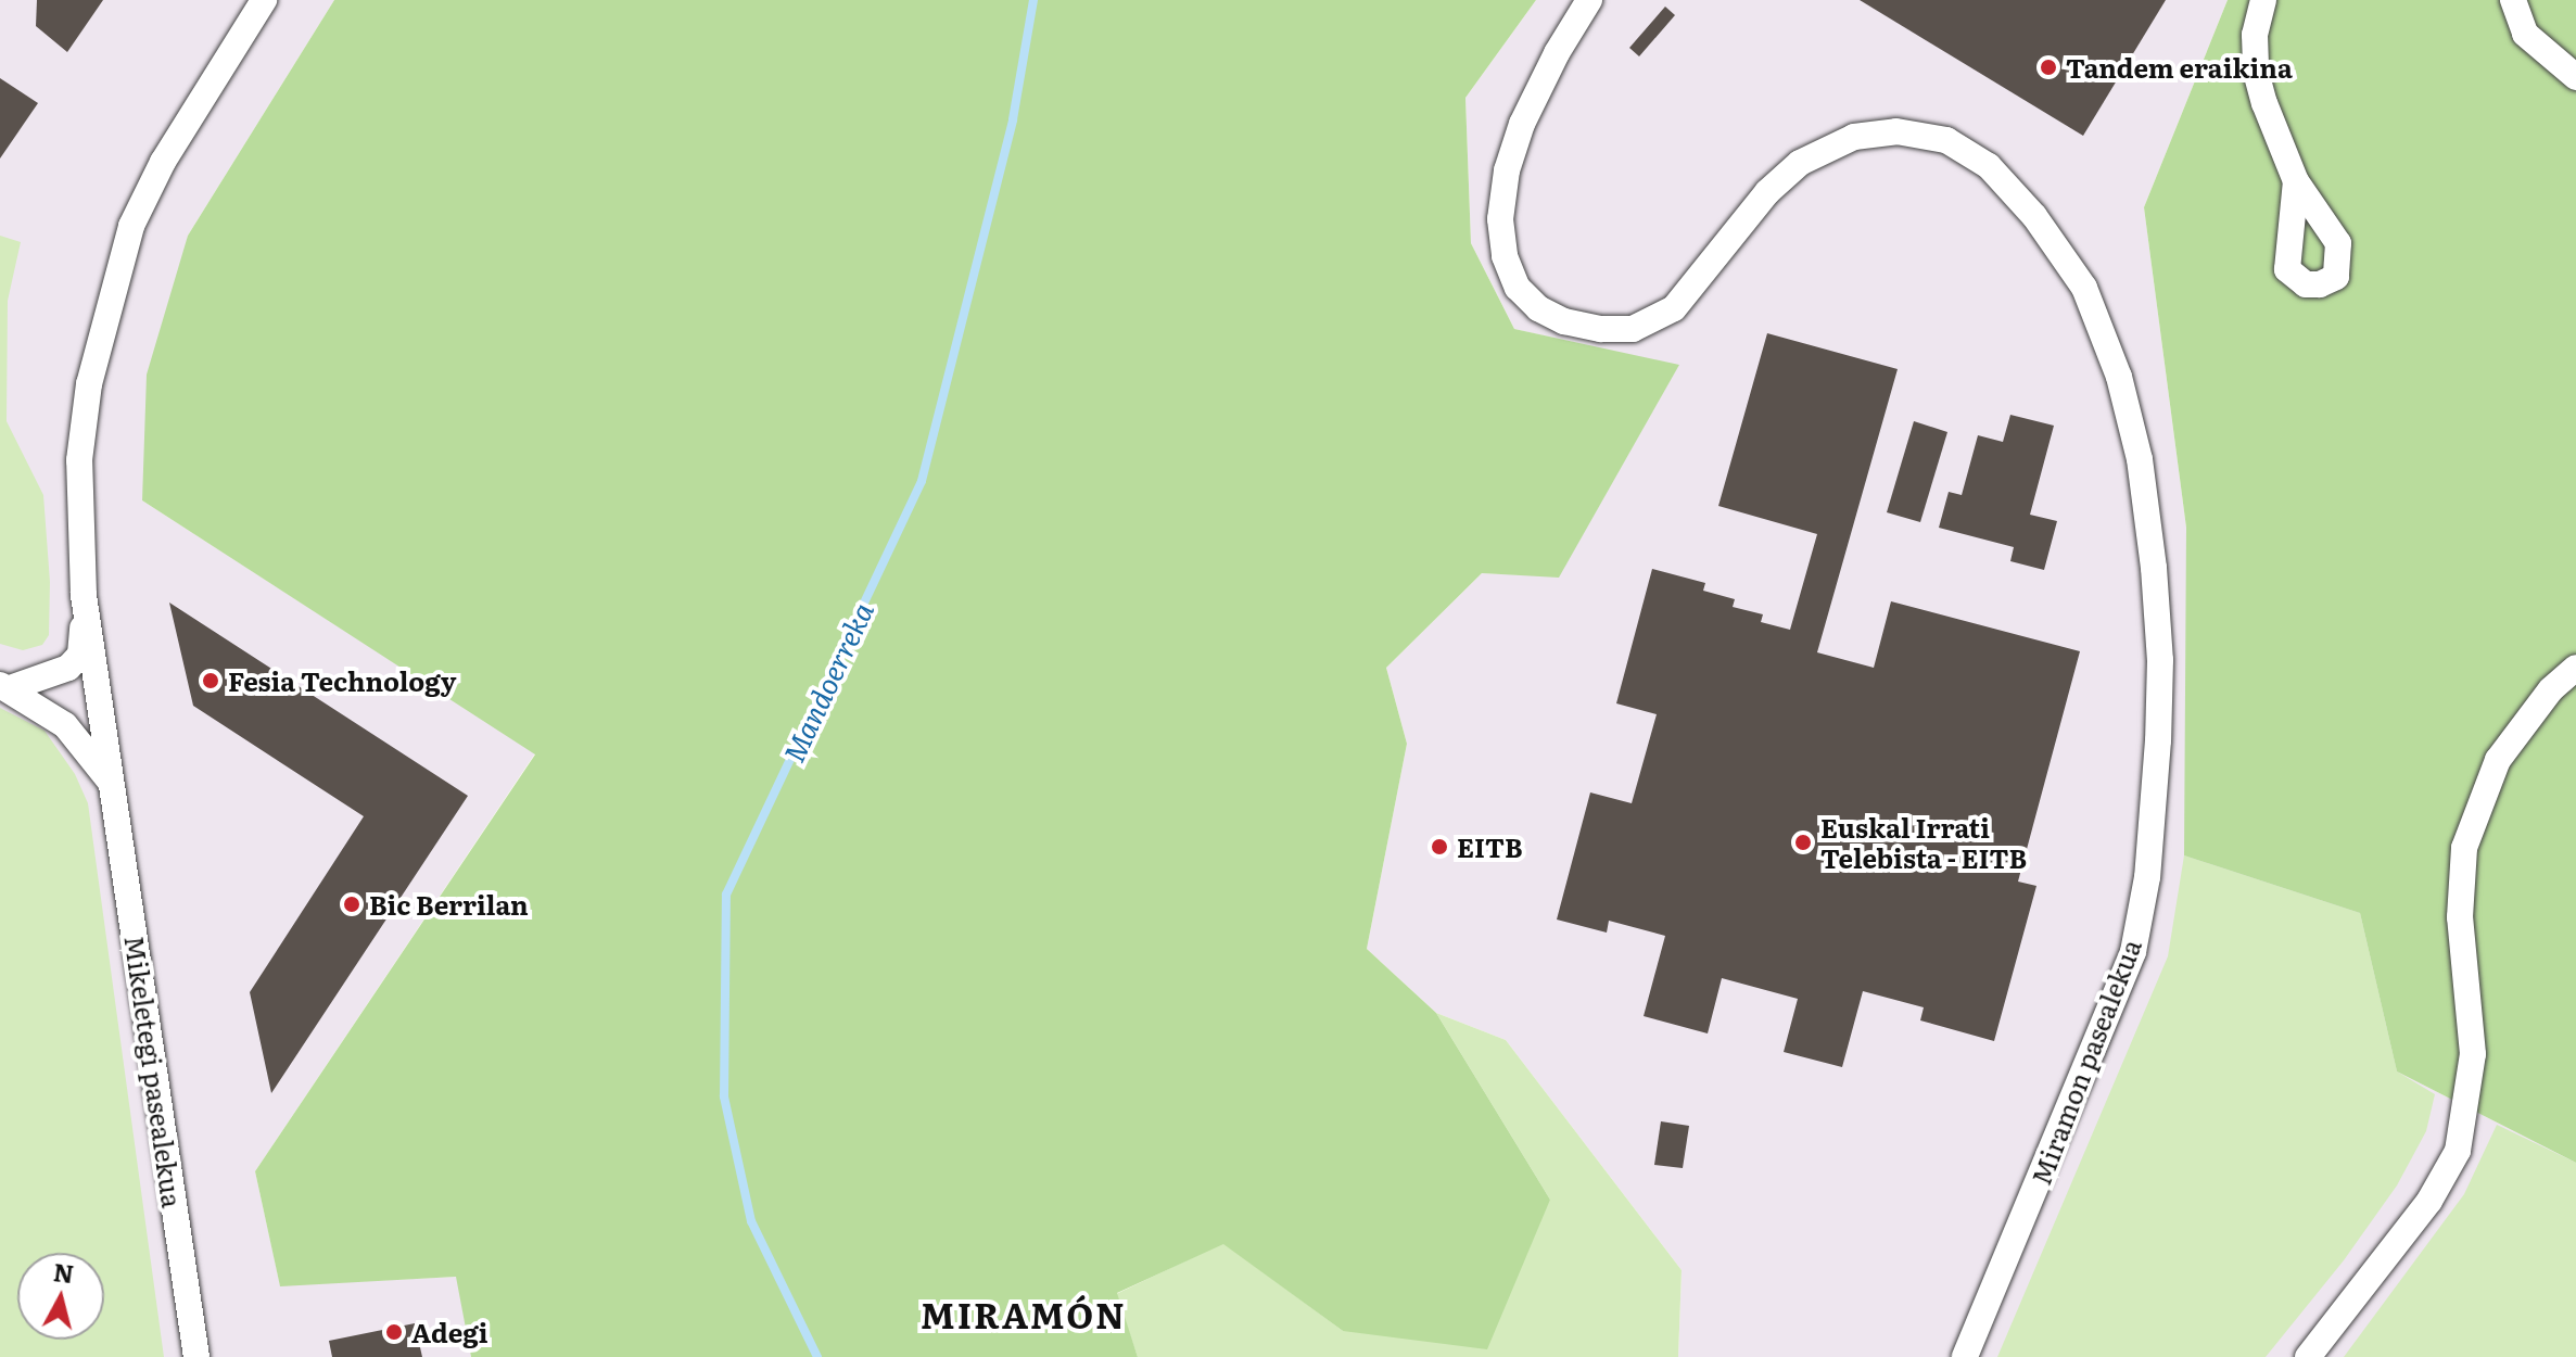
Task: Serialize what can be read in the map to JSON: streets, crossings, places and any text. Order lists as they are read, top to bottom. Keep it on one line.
{"streets":{"street":["Miramon pasealekua","Mikeletegi pasealekua"]},"districts":["MIRAMÓN"],"water":["Mandoerreka"],"places":["Tandem eraikina","Fesia Technology","Euskal Irrati Telebista - EITB","EITB","Bic Berrilan","Adegi"],"north":"top"}
